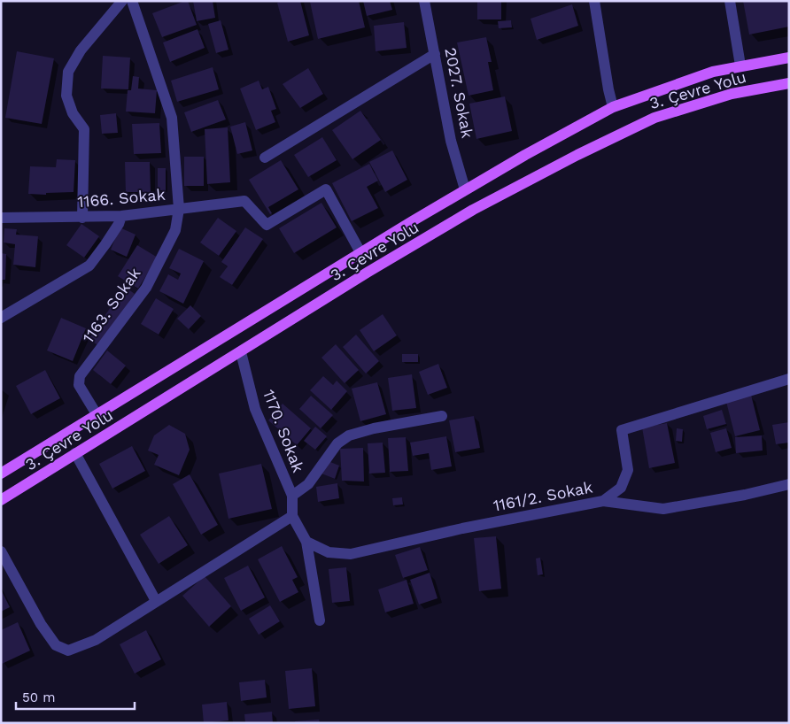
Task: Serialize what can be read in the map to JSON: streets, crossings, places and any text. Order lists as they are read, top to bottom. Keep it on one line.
{"streets":{"main road":["3. Çevre Yolu"],"street":["2027. Sokak","1166. Sokak","1163. Sokak","1170. Sokak","1161/2. Sokak"]},"crossings":[["3. Çevre Yolu","2027. Sokak"],["3. Çevre Yolu","1166. Sokak"],["3. Çevre Yolu","1163. Sokak"],["3. Çevre Yolu","1170. Sokak"],["1166. Sokak","1163. Sokak"]],"scale_bar":"50 m"}
